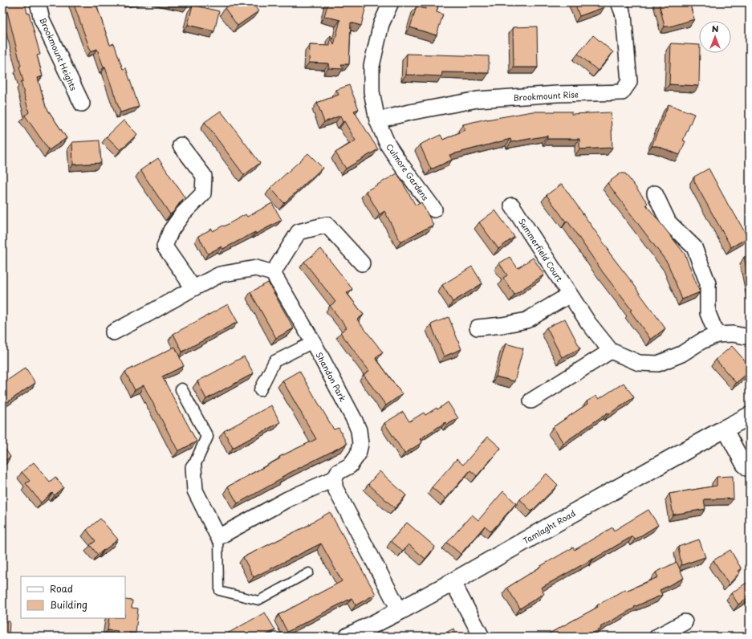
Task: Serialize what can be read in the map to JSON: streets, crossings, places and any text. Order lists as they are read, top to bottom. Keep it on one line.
{"streets":{"street":["Brookmount Heights","Brookmount Rise","Culmore Gardens","Summerfield Court","Shandon Park","Tamlaght Road"]},"crossings":[["Brookmount Rise","Culmore Gardens"]],"legend":["Road","Building"],"north":"top"}
